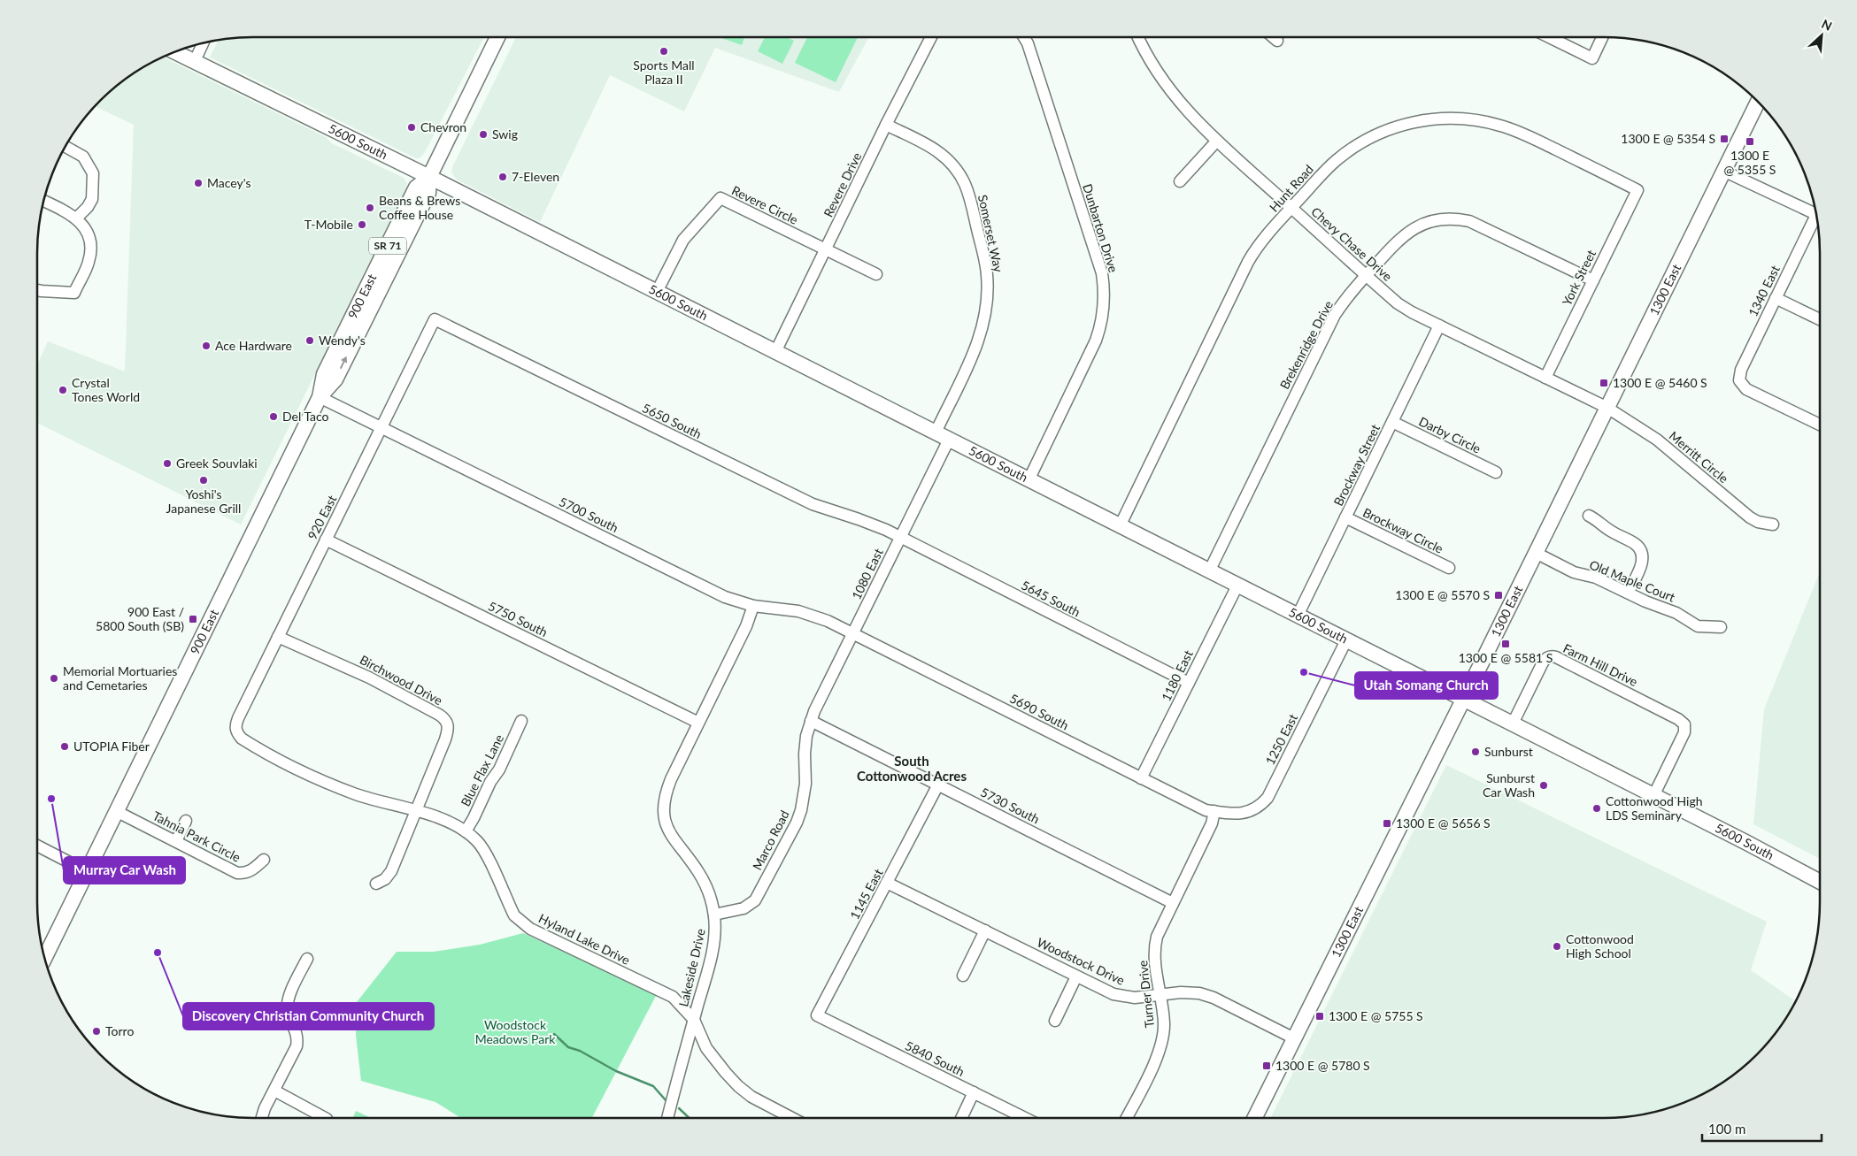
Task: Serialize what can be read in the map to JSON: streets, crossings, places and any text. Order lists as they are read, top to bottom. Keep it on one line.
{"streets":{"main road":["5600 South","SR 71","1300 East","900 East"],"street":["Revere Drive","Hunt Road","Revere Circle","Dunbarton Drive","Somerset Way","Chevy Chase Drive","York Street","1340 East","Brekenridge Drive","5650 South","Darby Circle","Merritt Circle","Brockway Street","5700 South","920 East","Brockway Circle","1080 East","Old Maple Court","5645 South","5750 South","Farm Hill Drive","1180 East","Birchwood Drive","5690 South","1250 East","Blue Flax Lane","5730 South","Tahnia Park Circle","Marco Road","1145 East","Hyland Lake Drive","Woodstock Drive","Lakeside Drive","Turner Drive","5840 South"]},"crossings":[["5600 South","Revere Drive"],["5600 South","Hunt Road"],["5600 South","Revere Circle"],["5600 South","Dunbarton Drive"],["5600 South","Somerset Way"],["5600 South","1300 East"],["5600 South","900 East"],["5600 South","Brekenridge Drive"],["5600 South","Brockway Street"],["5600 South","1080 East"],["5600 South","Farm Hill Drive"],["5600 South","1180 East"],["5600 South","1250 East"],["Revere Drive","Revere Circle"],["Revere Drive","Somerset Way"],["Hunt Road","Chevy Chase Drive"],["Hunt Road","York Street"],["Chevy Chase Drive","York Street"],["Chevy Chase Drive","1300 East"],["Chevy Chase Drive","Brekenridge Drive"],["Chevy Chase Drive","Merritt Circle"],["Chevy Chase Drive","Brockway Street"],["York Street","Brekenridge Drive"],["1300 East","Merritt Circle"],["1300 East","Old Maple Court"],["1300 East","Woodstock Drive"],["900 East","5700 South"],["900 East","Tahnia Park Circle"],["5650 South","920 East"],["5650 South","1080 East"],["5650 South","5645 South"],["Darby Circle","Brockway Street"],["Brockway Street","Brockway Circle"],["5700 South","920 East"],["5700 South","1080 East"],["5700 South","5690 South"],["5700 South","Lakeside Drive"],["920 East","5750 South"],["920 East","Birchwood Drive"],["920 East","Hyland Lake Drive"],["1080 East","5645 South"],["1080 East","5690 South"],["1080 East","5730 South"],["1080 East","Marco Road"],["5645 South","1180 East"],["5750 South","Lakeside Drive"],["1180 East","5690 South"],["Birchwood Drive","Hyland Lake Drive"],["5690 South","1250 East"],["5690 South","Turner Drive"],["1250 East","Turner Drive"],["Blue Flax Lane","Hyland Lake Drive"],["5730 South","Marco Road"],["5730 South","1145 East"],["5730 South","Turner Drive"],["Marco Road","Lakeside Drive"],["1145 East","Woodstock Drive"],["1145 East","5840 South"],["Hyland Lake Drive","Lakeside Drive"],["Woodstock Drive","Turner Drive"]],"districts":["South Cottonwood Acres"],"parks":["Woodstock Meadows Park"],"places":{"other":["Sports Mall Plaza II","Chevron","Swig","7-Eleven","Macey's","Beans & Brews Coffee House","T-Mobile","Wendy's","Ace Hardware","Crystal Tones World","Del Taco","Greek Souvlaki","Yoshi's Japanese Grill","Utah Somang Church","Memorial Mortuaries and Cemetaries","UTOPIA Fiber","Sunburst","Sunburst Car Wash","Murray Car Wash","Cottonwood High LDS Seminary","Cottonwood High School","Discovery Christian Community Church","Torro"],"transit":["1300 E @ 5354 S","1300 E @ 5355 S","1300 E @ 5460 S","1300 E @ 5570 S","900 East / 5800 South (SB)","1300 E @ 5581 S","1300 E @ 5656 S","1300 E @ 5755 S","1300 E @ 5780 S"]},"scale_bar":"100 m","north":"top right"}
